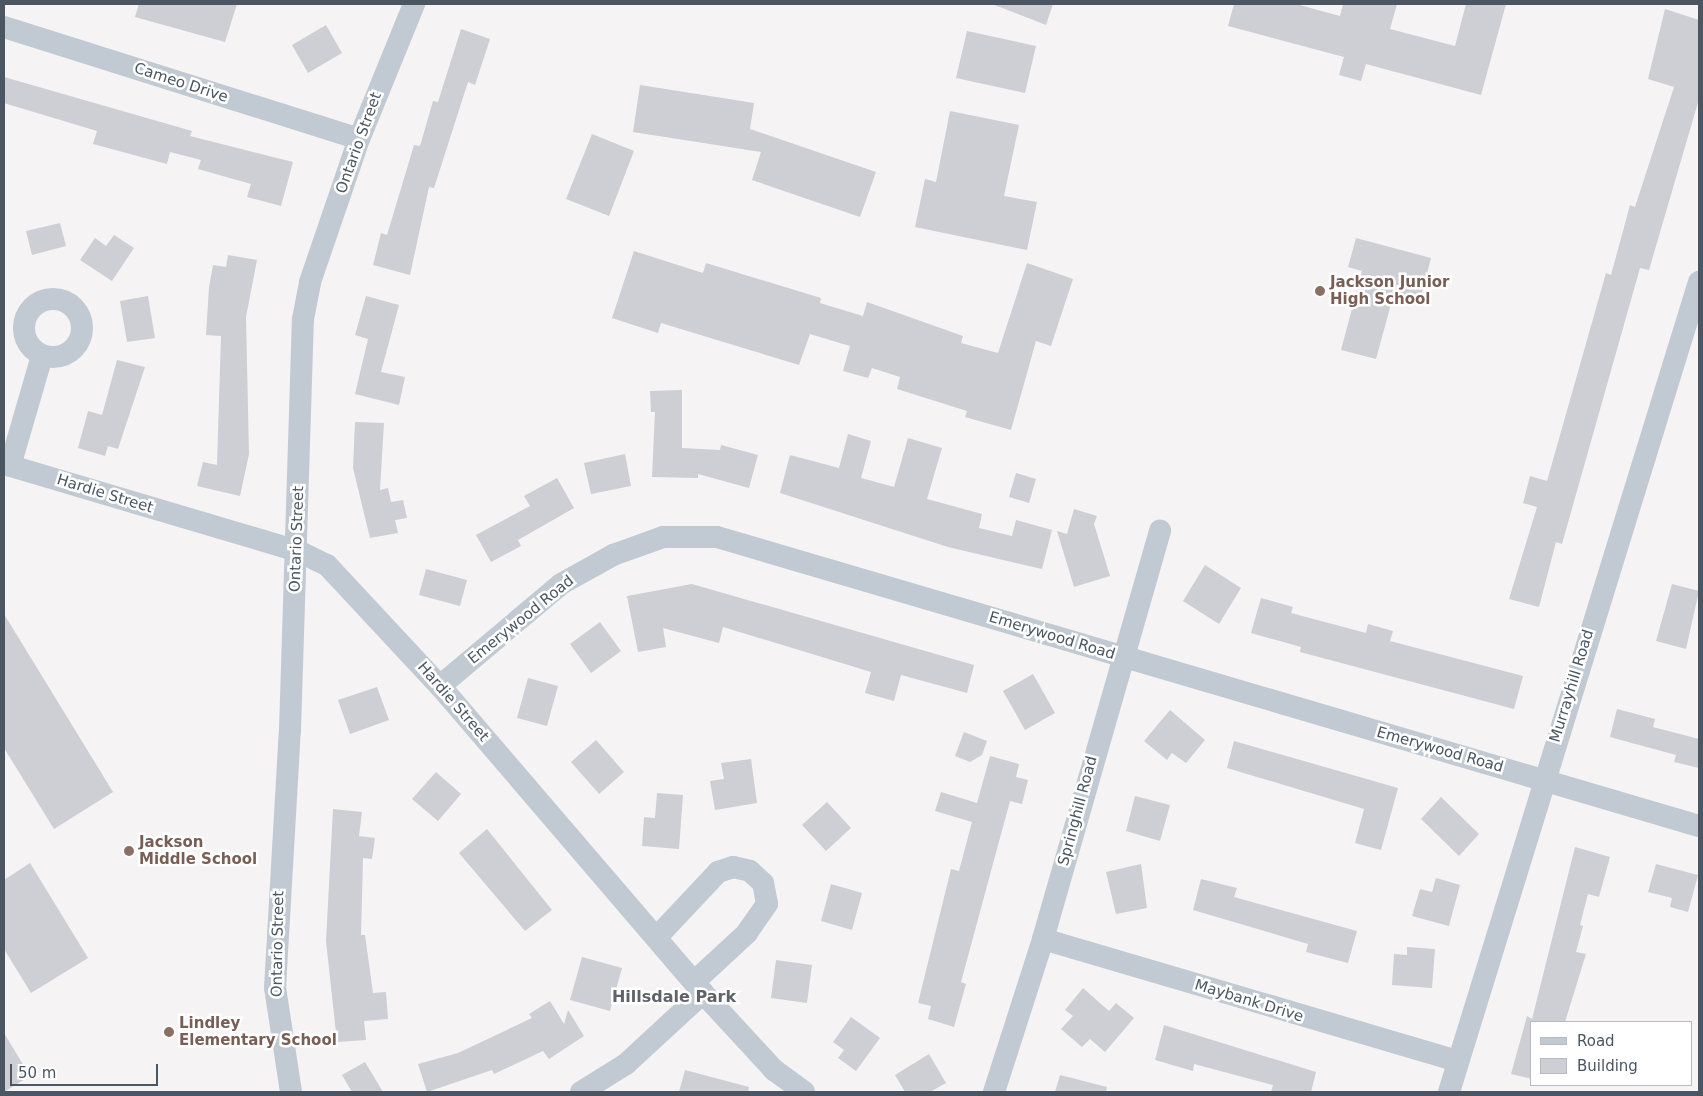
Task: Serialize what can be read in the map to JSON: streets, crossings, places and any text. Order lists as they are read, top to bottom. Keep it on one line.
{"streets":{"street":["Cameo Drive","Ontario Street","Hardie Street","Emerywood Road","Murrayhill Road","Springhill Road","Maybank Drive"]},"crossings":[["Cameo Drive","Ontario Street"],["Ontario Street","Hardie Street"],["Hardie Street","Emerywood Road"],["Emerywood Road","Murrayhill Road"],["Emerywood Road","Springhill Road"],["Murrayhill Road","Maybank Drive"],["Springhill Road","Maybank Drive"]],"districts":["Hillsdale Park"],"places":["Jackson Junior High School","Jackson Middle School","Lindley Elementary School"],"legend":["Road","Building"],"scale_bar":"50 m"}
